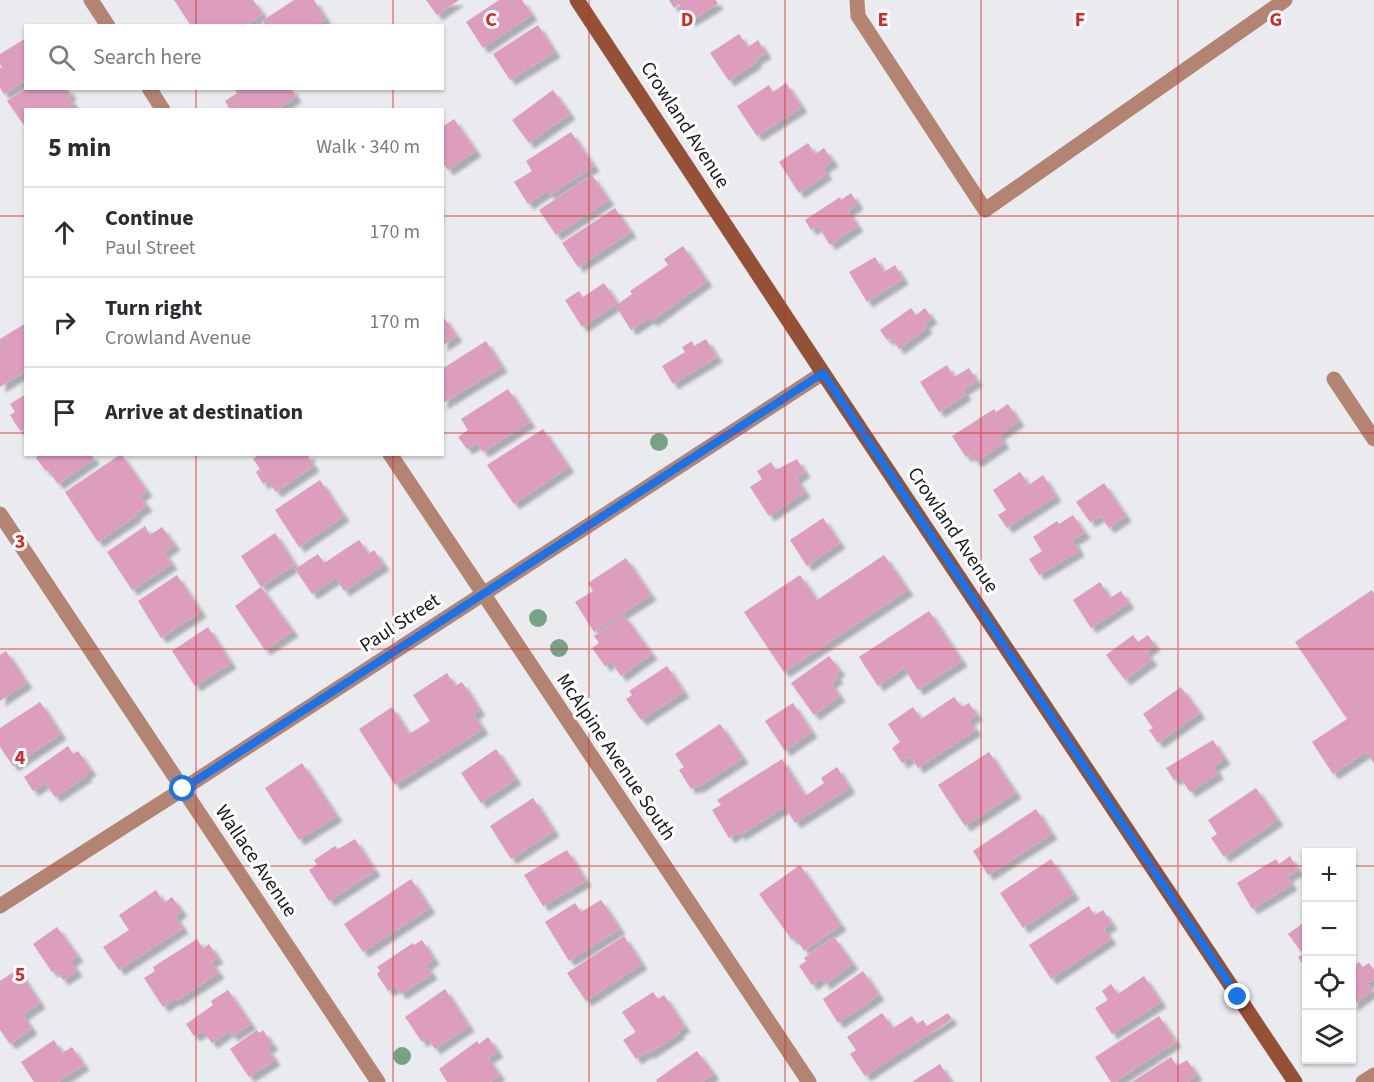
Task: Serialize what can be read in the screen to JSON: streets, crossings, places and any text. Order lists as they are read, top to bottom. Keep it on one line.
{"streets":{"main road":["Crowland Avenue"],"street":["Paul Street","McAlpine Avenue South","Wallace Avenue"]},"crossings":[["Crowland Avenue","Paul Street"],["Paul Street","McAlpine Avenue South"],["Paul Street","Wallace Avenue"]],"page":{"search":"Search here","heading":["5 min","Walk · 340 m"],"list":[["Continue","Paul Street","170 m"],["Turn right","Crowland Avenue","170 m"],"Arrive at destination"],"map_buttons":["+","−"]},"grid":{"columns":["C","D","E","F","G"],"rows":["3","4","5"]}}
